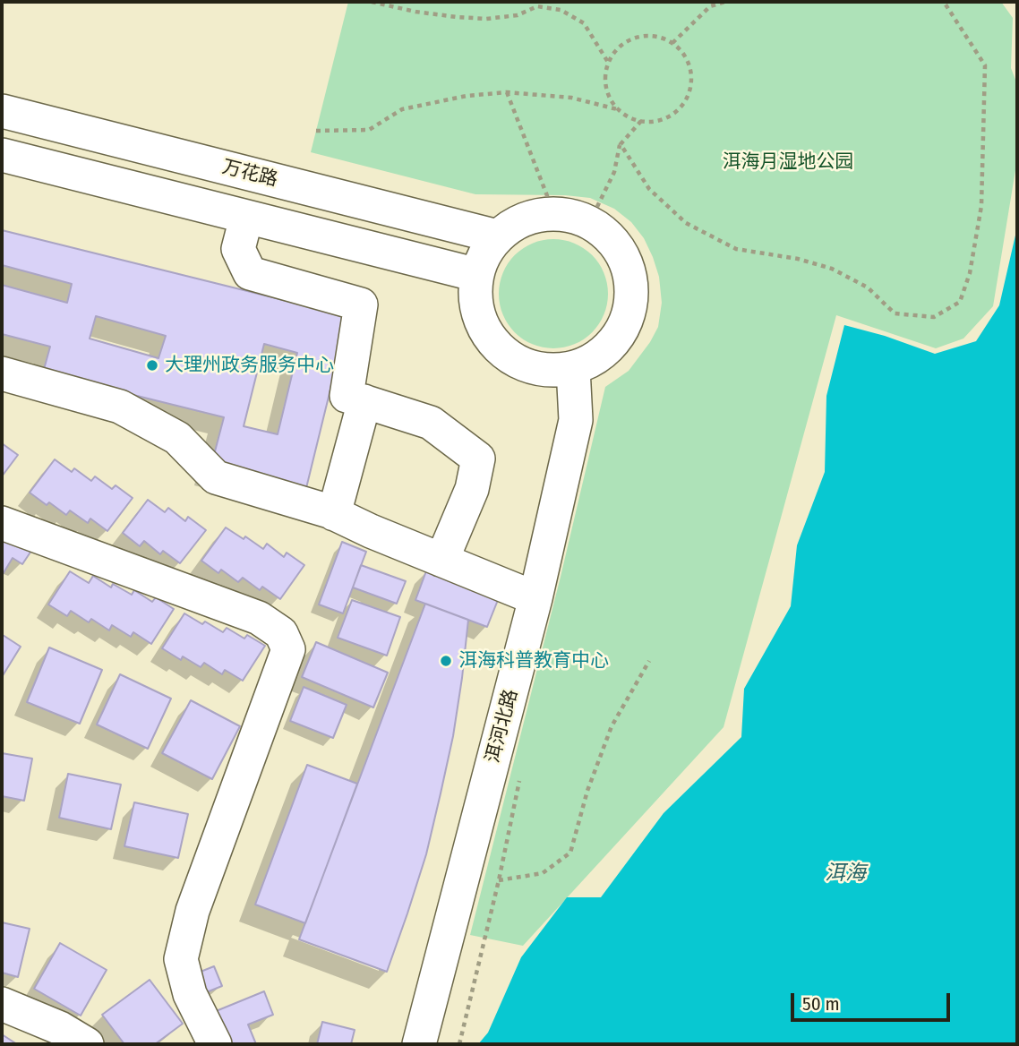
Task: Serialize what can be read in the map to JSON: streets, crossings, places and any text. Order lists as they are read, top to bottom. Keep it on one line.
{"streets":{"street":["万花路","洱河北路"]},"crossings":[["万花路","洱河北路"]],"water":["洱海"],"parks":["洱海月湿地公园"],"places":["大理州政务服务中心","洱海科普教育中心"],"scale_bar":"50 m"}
